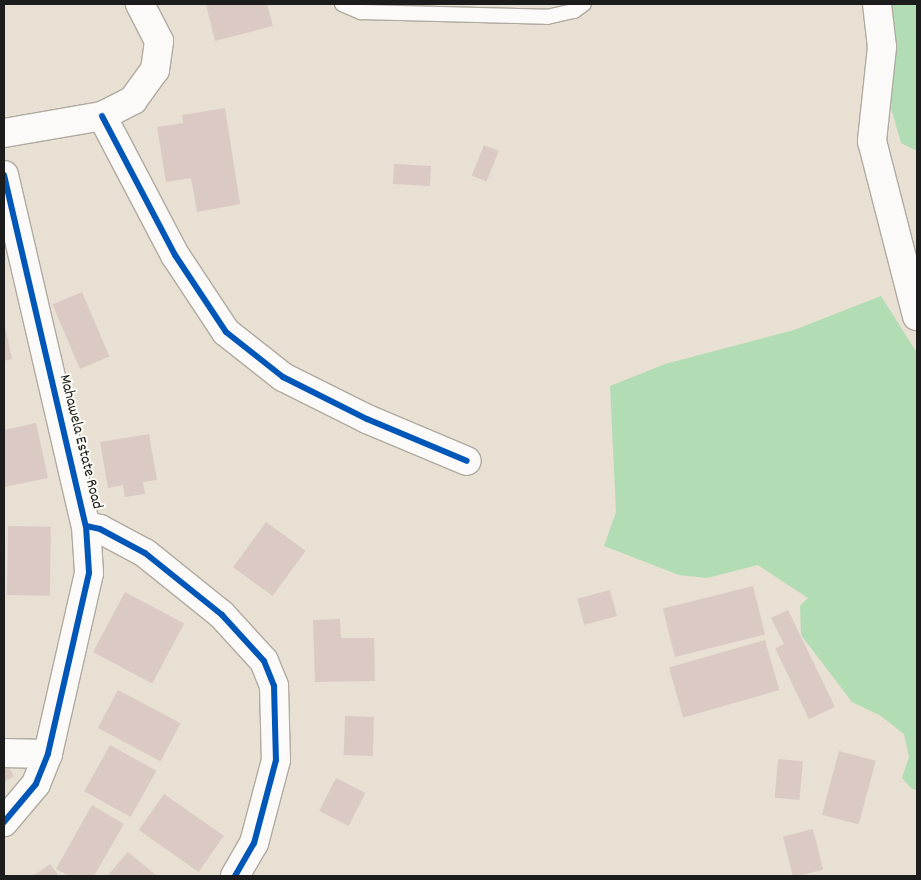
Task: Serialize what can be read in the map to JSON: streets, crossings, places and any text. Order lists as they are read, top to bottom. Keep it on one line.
{"streets":{"street":["Mahawela Estate Road"]}}
